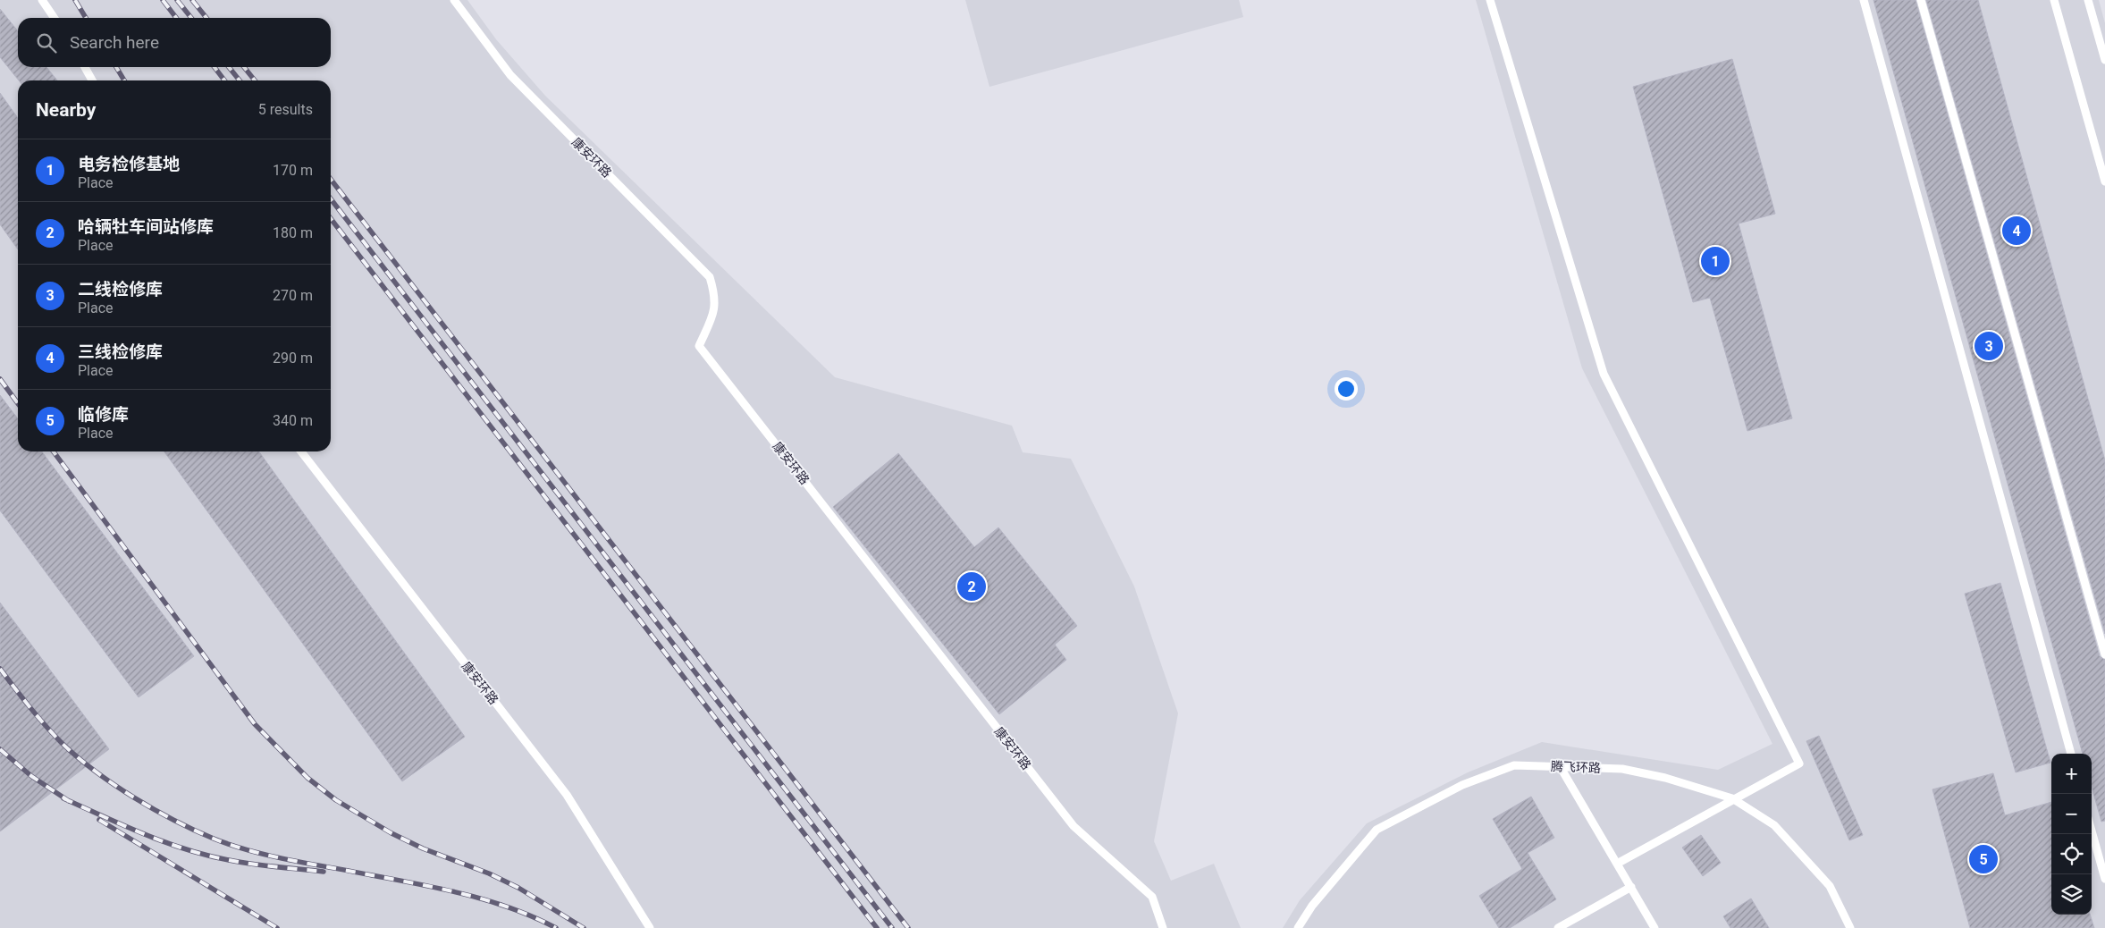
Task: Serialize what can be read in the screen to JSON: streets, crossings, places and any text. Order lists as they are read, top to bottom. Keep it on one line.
{"streets":{"lane":["康安环路","腾飞环路"]},"page":{"search":"Search here","heading":["Nearby","5 results"],"list":[{"mark":"1","name":"电务检修基地","note":"Place","value":"170 m"},{"mark":"2","name":"哈辆牡车间站修库","note":"Place","value":"180 m"},{"mark":"3","name":"二线检修库","note":"Place","value":"270 m"},{"mark":"4","name":"三线检修库","note":"Place","value":"290 m"},{"mark":"5","name":"临修库","note":"Place","value":"340 m"}],"pins":["4","1","3","2","5"],"map_buttons":["+","−"]}}
